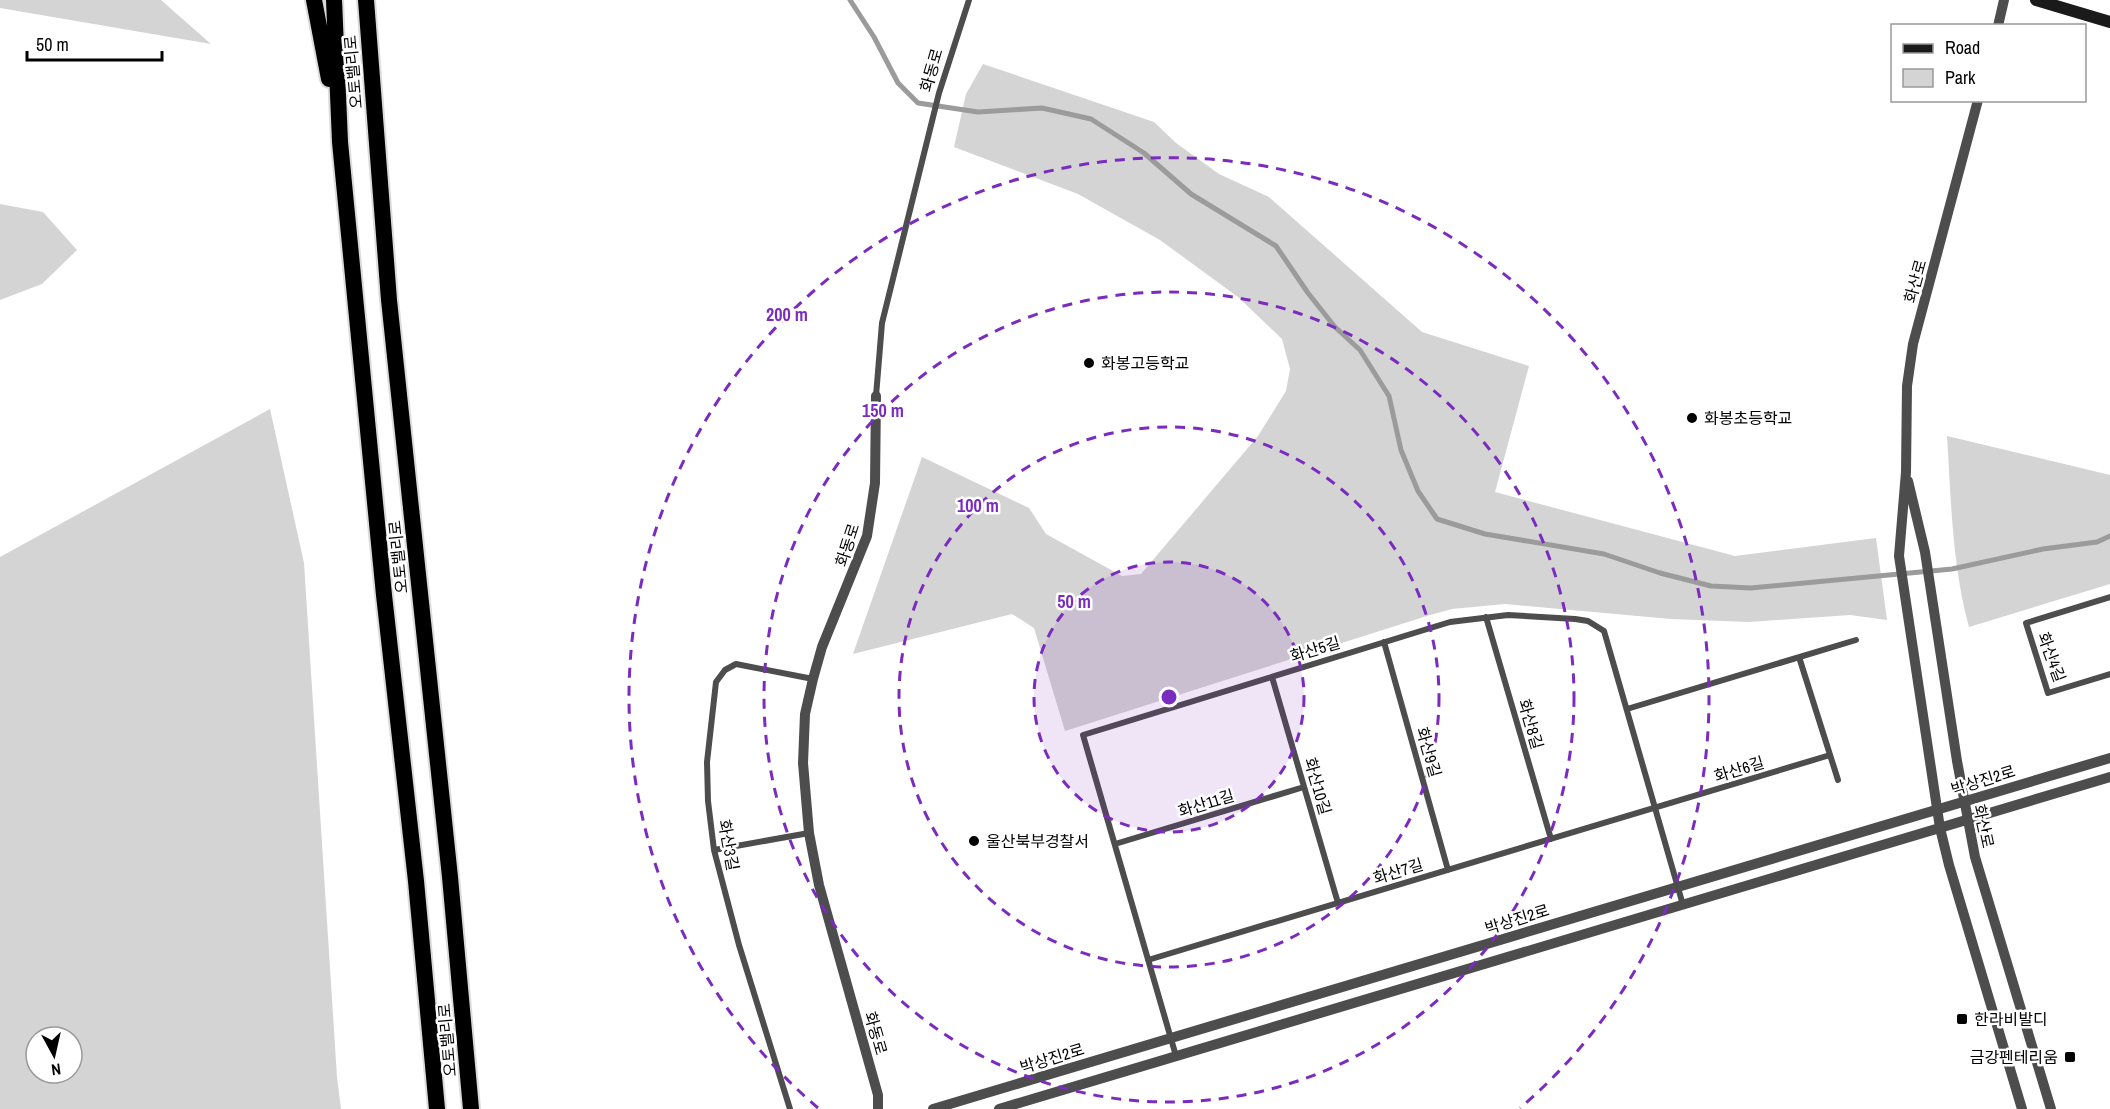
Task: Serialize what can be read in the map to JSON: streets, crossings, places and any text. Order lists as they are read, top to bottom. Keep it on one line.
{"streets":{"highway":["오토밸리로"],"street":["화동로","화산로","화산5길","화산4길","화산8길","화산9길","화산6길","박상진2로","화산10길","화산11길","화산3길","화산7길"]},"crossings":[["화동로","화산3길"],["화산로","박상진2로"],["화산5길","화산8길"],["화산5길","화산9길"],["화산5길","화산6길"],["화산5길","박상진2로"],["화산5길","화산10길"],["화산5길","화산11길"],["화산5길","화산7길"],["화산8길","화산7길"],["화산9길","화산7길"],["화산6길","화산7길"],["화산10길","화산11길"],["화산10길","화산7길"]],"places":{"other":["화봉고등학교","화봉초등학교","울산북부경찰서"],"transit":["한라비발디","금강펜테리움"]},"legend":["Road","Park"],"scale_bar":"50 m","north":"bottom","rings":["200 m","150 m","100 m","50 m"]}
